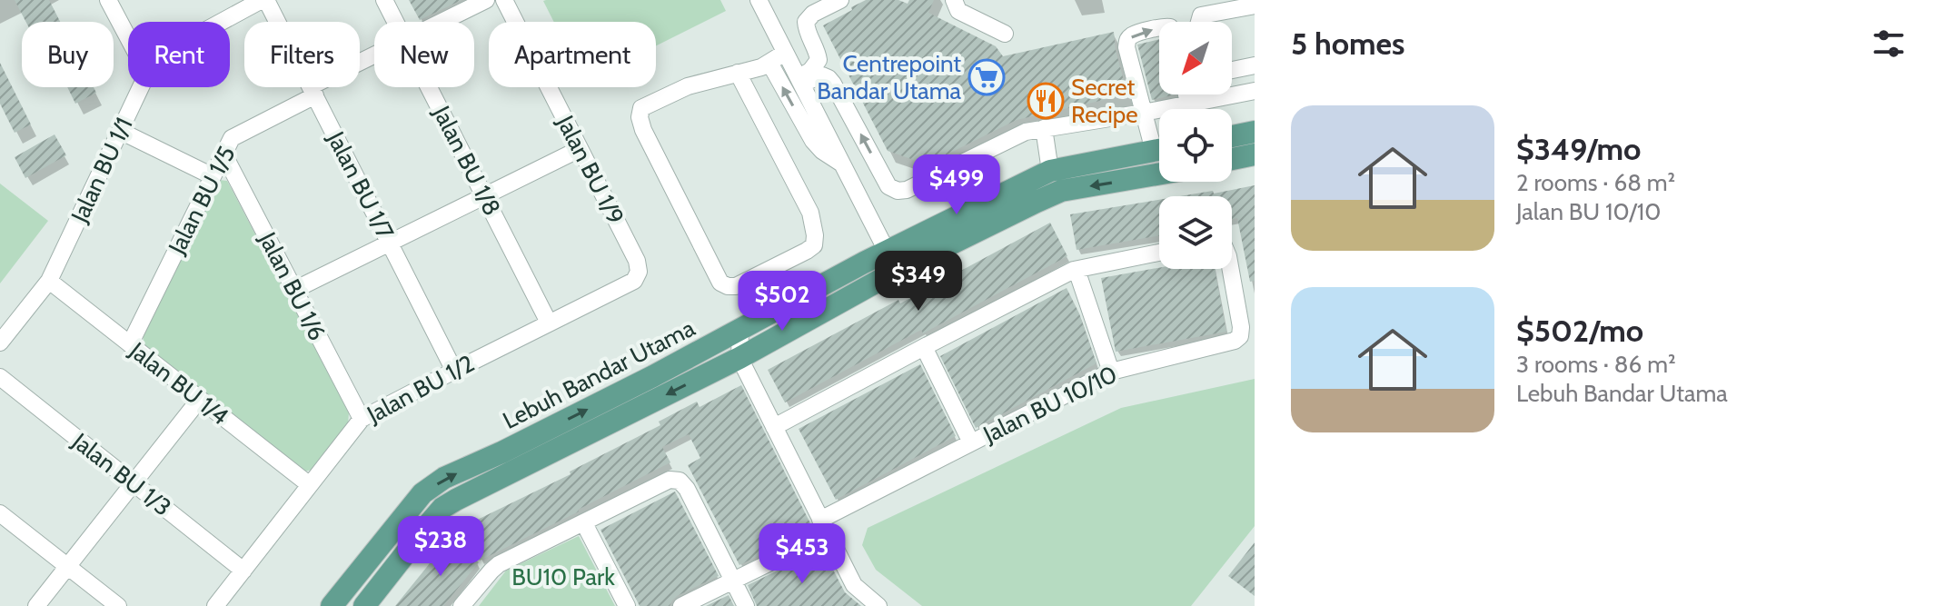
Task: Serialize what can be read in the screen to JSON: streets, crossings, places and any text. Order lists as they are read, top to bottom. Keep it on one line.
{"streets":{"main road":["Lebuh Bandar Utama"],"street":["Jalan BU 1/8","Jalan BU 1/1","Jalan BU 1/9","Jalan BU 1/7","Jalan BU 1/5","Jalan BU 1/6","Jalan BU 1/4","Jalan BU 1/2","Jalan BU 10/10","Jalan BU 1/3"]},"crossings":[["Jalan BU 1/8","Jalan BU 1/2"],["Jalan BU 1/1","Jalan BU 1/7"],["Jalan BU 1/1","Jalan BU 1/4"],["Jalan BU 1/9","Jalan BU 1/2"],["Jalan BU 1/7","Jalan BU 1/5"],["Jalan BU 1/7","Jalan BU 1/2"],["Jalan BU 1/5","Jalan BU 1/6"],["Jalan BU 1/5","Jalan BU 1/4"],["Jalan BU 1/6","Jalan BU 1/2"],["Jalan BU 1/4","Jalan BU 1/2"],["Jalan BU 1/2","Jalan BU 1/3"]],"parks":["BU10 Park"],"places":{"supermarket":["Centrepoint Bandar Utama"],"restaurant":["Secret Recipe"]},"north":"bottom left","page":{"heading":"5 homes","chip":["Buy","Rent","Filters","New","Apartment"],"list":[{"name":"$349/mo","note":"2 rooms · 68 m² · Jalan BU 10/10"},{"name":"$502/mo","note":"3 rooms · 86 m² · Lebuh Bandar Utama"}],"price":["$499","$349","$502","$238","$453"]}}
